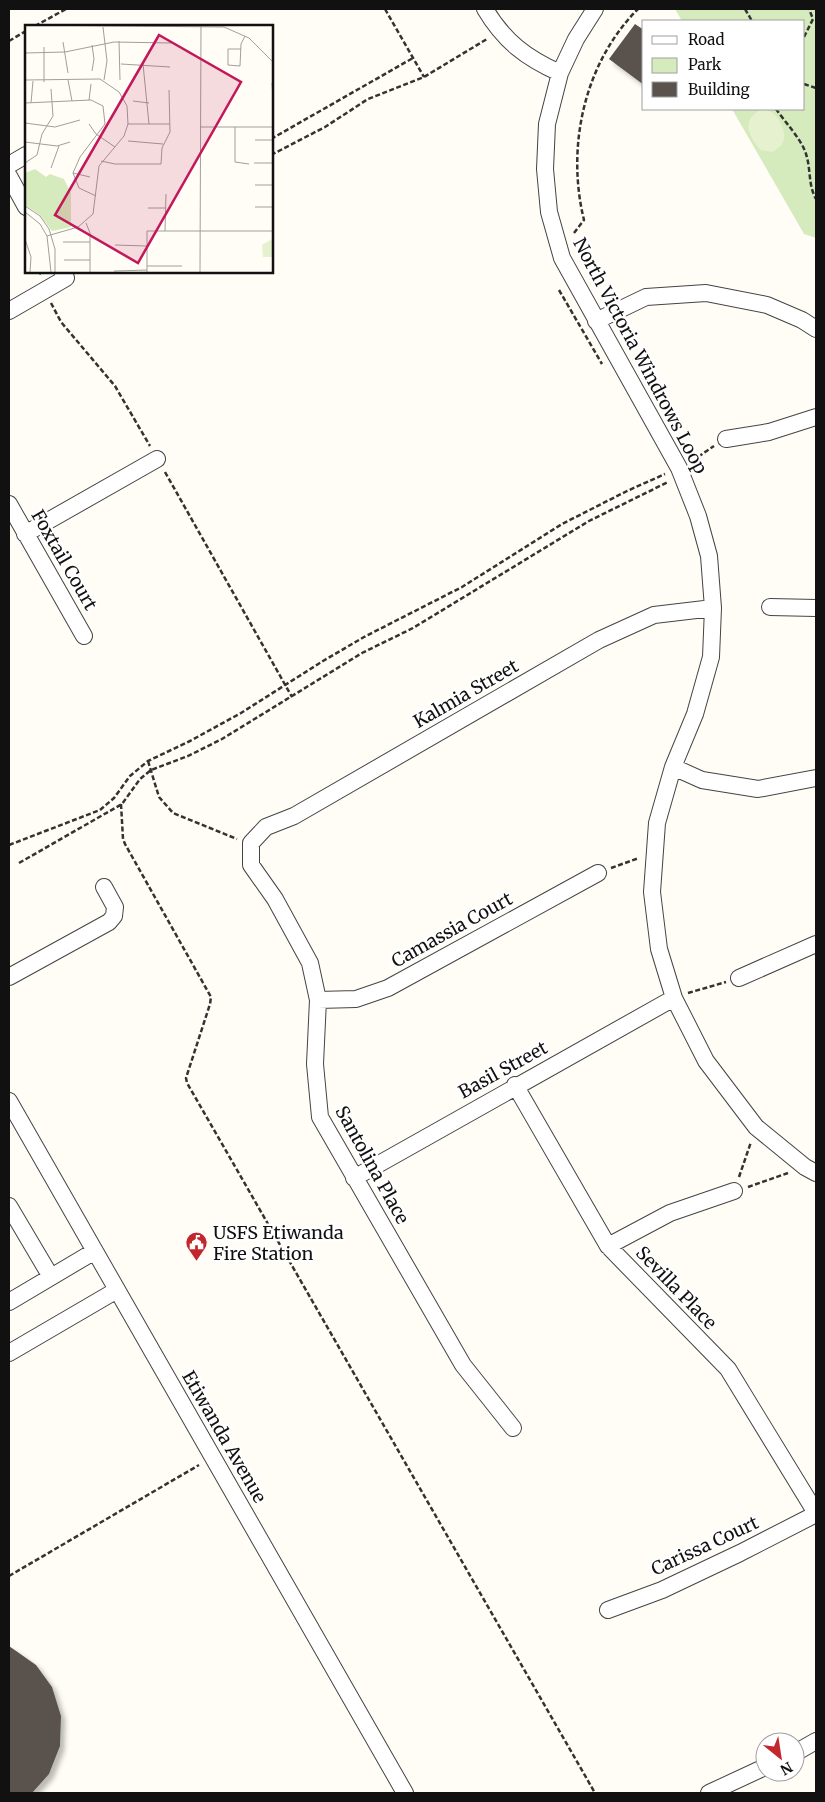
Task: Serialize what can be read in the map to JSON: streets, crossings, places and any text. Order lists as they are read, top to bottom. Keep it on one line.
{"streets":{"street":["North Victoria Windrows Loop","Foxtail Court","Kalmia Street","Camassia Court","Basil Street","Santolina Place","Sevilla Place","Etiwanda Avenue","Carissa Court"]},"crossings":[["North Victoria Windrows Loop","Kalmia Street"],["North Victoria Windrows Loop","Basil Street"],["Kalmia Street","Santolina Place"],["Camassia Court","Santolina Place"],["Basil Street","Santolina Place"],["Basil Street","Sevilla Place"],["Sevilla Place","Carissa Court"]],"places":{"public building":["USFS Etiwanda Fire Station"]},"legend":["Road","Park","Building"],"north":"bottom right"}
